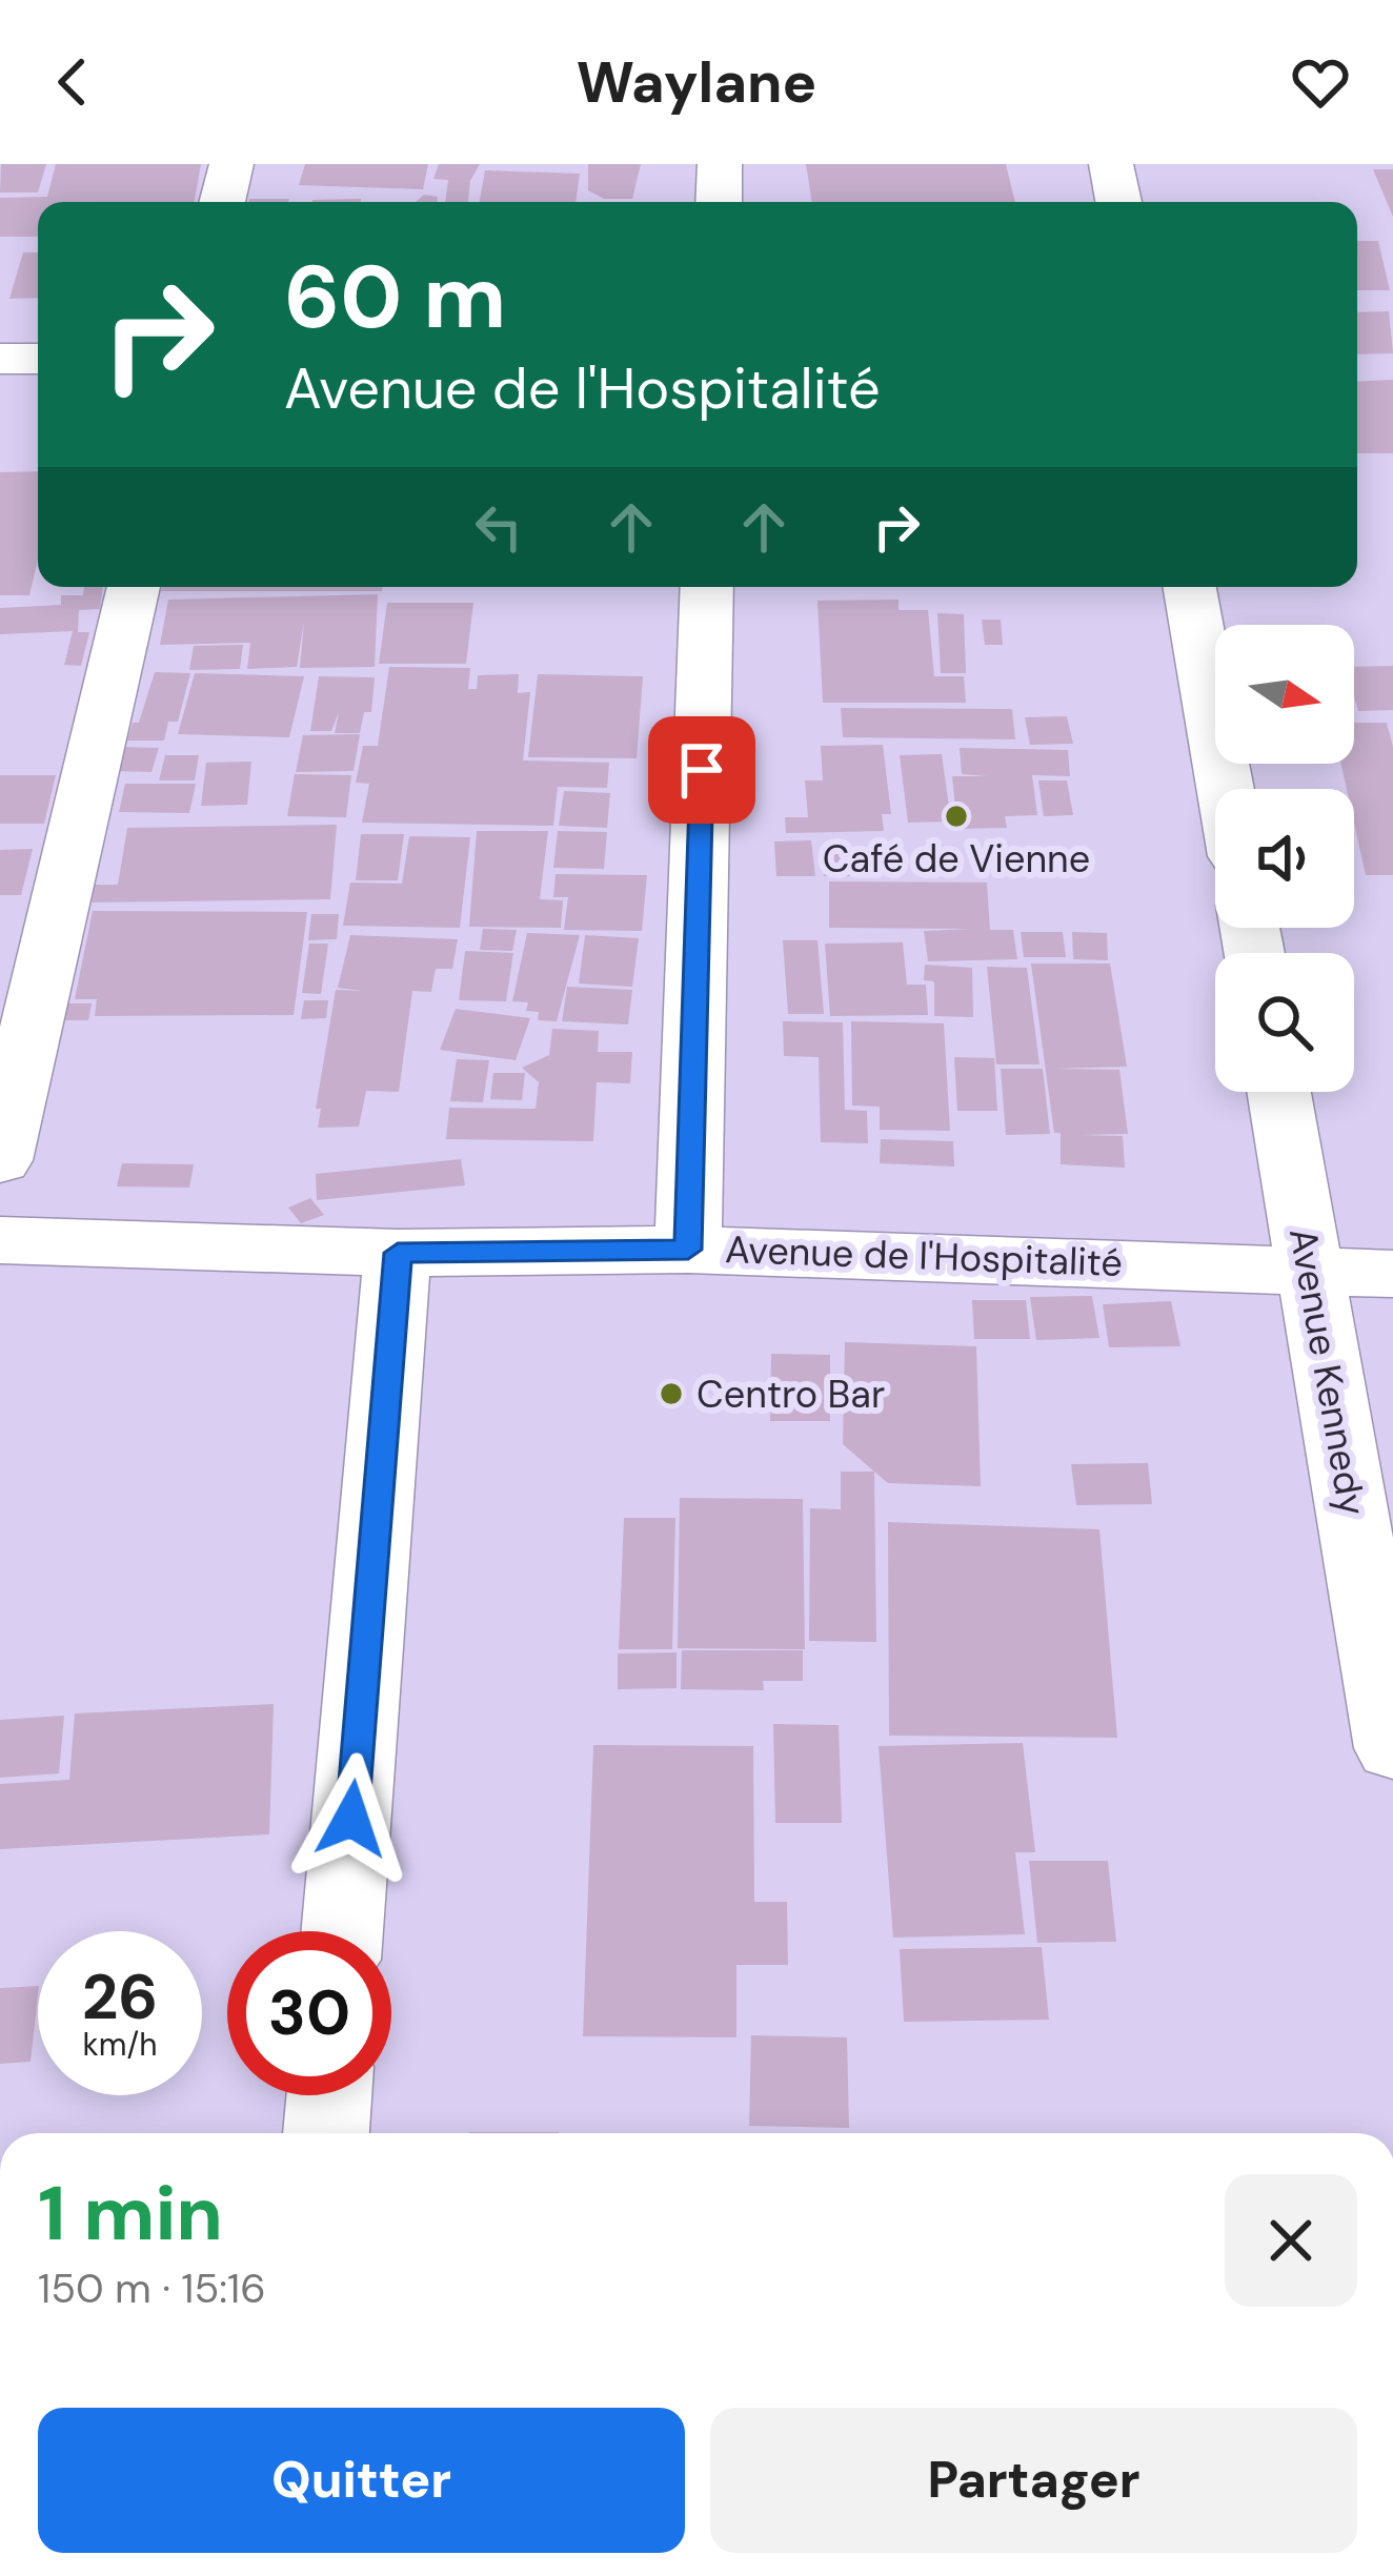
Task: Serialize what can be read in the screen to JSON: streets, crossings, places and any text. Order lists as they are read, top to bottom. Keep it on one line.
{"streets":{"street":["Avenue de l'Hospitalité","Avenue Kennedy"]},"crossings":[["Avenue de l'Hospitalité","Avenue Kennedy"]],"places":["Café de Vienne","Centro Bar"],"north":"right","page":{"header":"Waylane","turn":["60 m","Avenue de l'Hospitalité"],"speed":"26 km/h","limit":"30","heading":["1 min","150 m · 15:16"],"buttons":["Quitter","Partager"]}}
